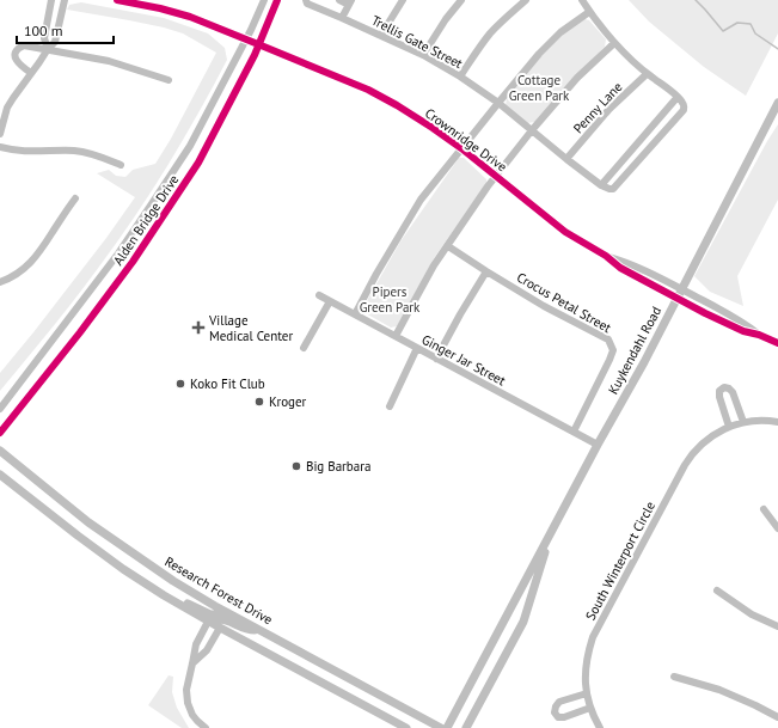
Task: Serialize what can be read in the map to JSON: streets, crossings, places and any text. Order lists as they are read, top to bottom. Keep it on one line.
{"streets":{"main road":["Kuykendahl Road","Research Forest Drive"],"street":["Trellis Gate Street","Penny Lane","Crownridge Drive","Alden Bridge Drive","Crocus Petal Street","Ginger Jar Street","South Winterport Circle"]},"crossings":[["Trellis Gate Street","Penny Lane"],["Crownridge Drive","Alden Bridge Drive"],["Crownridge Drive","Kuykendahl Road"],["Crocus Petal Street","Ginger Jar Street"],["Kuykendahl Road","Ginger Jar Street"]],"parks":["Cottage Green Park","Pipers Green Park"],"places":{"health":["Village Medical Center"],"other":["Koko Fit Club","Kroger","Big Barbara"]},"scale_bar":"100 m"}
